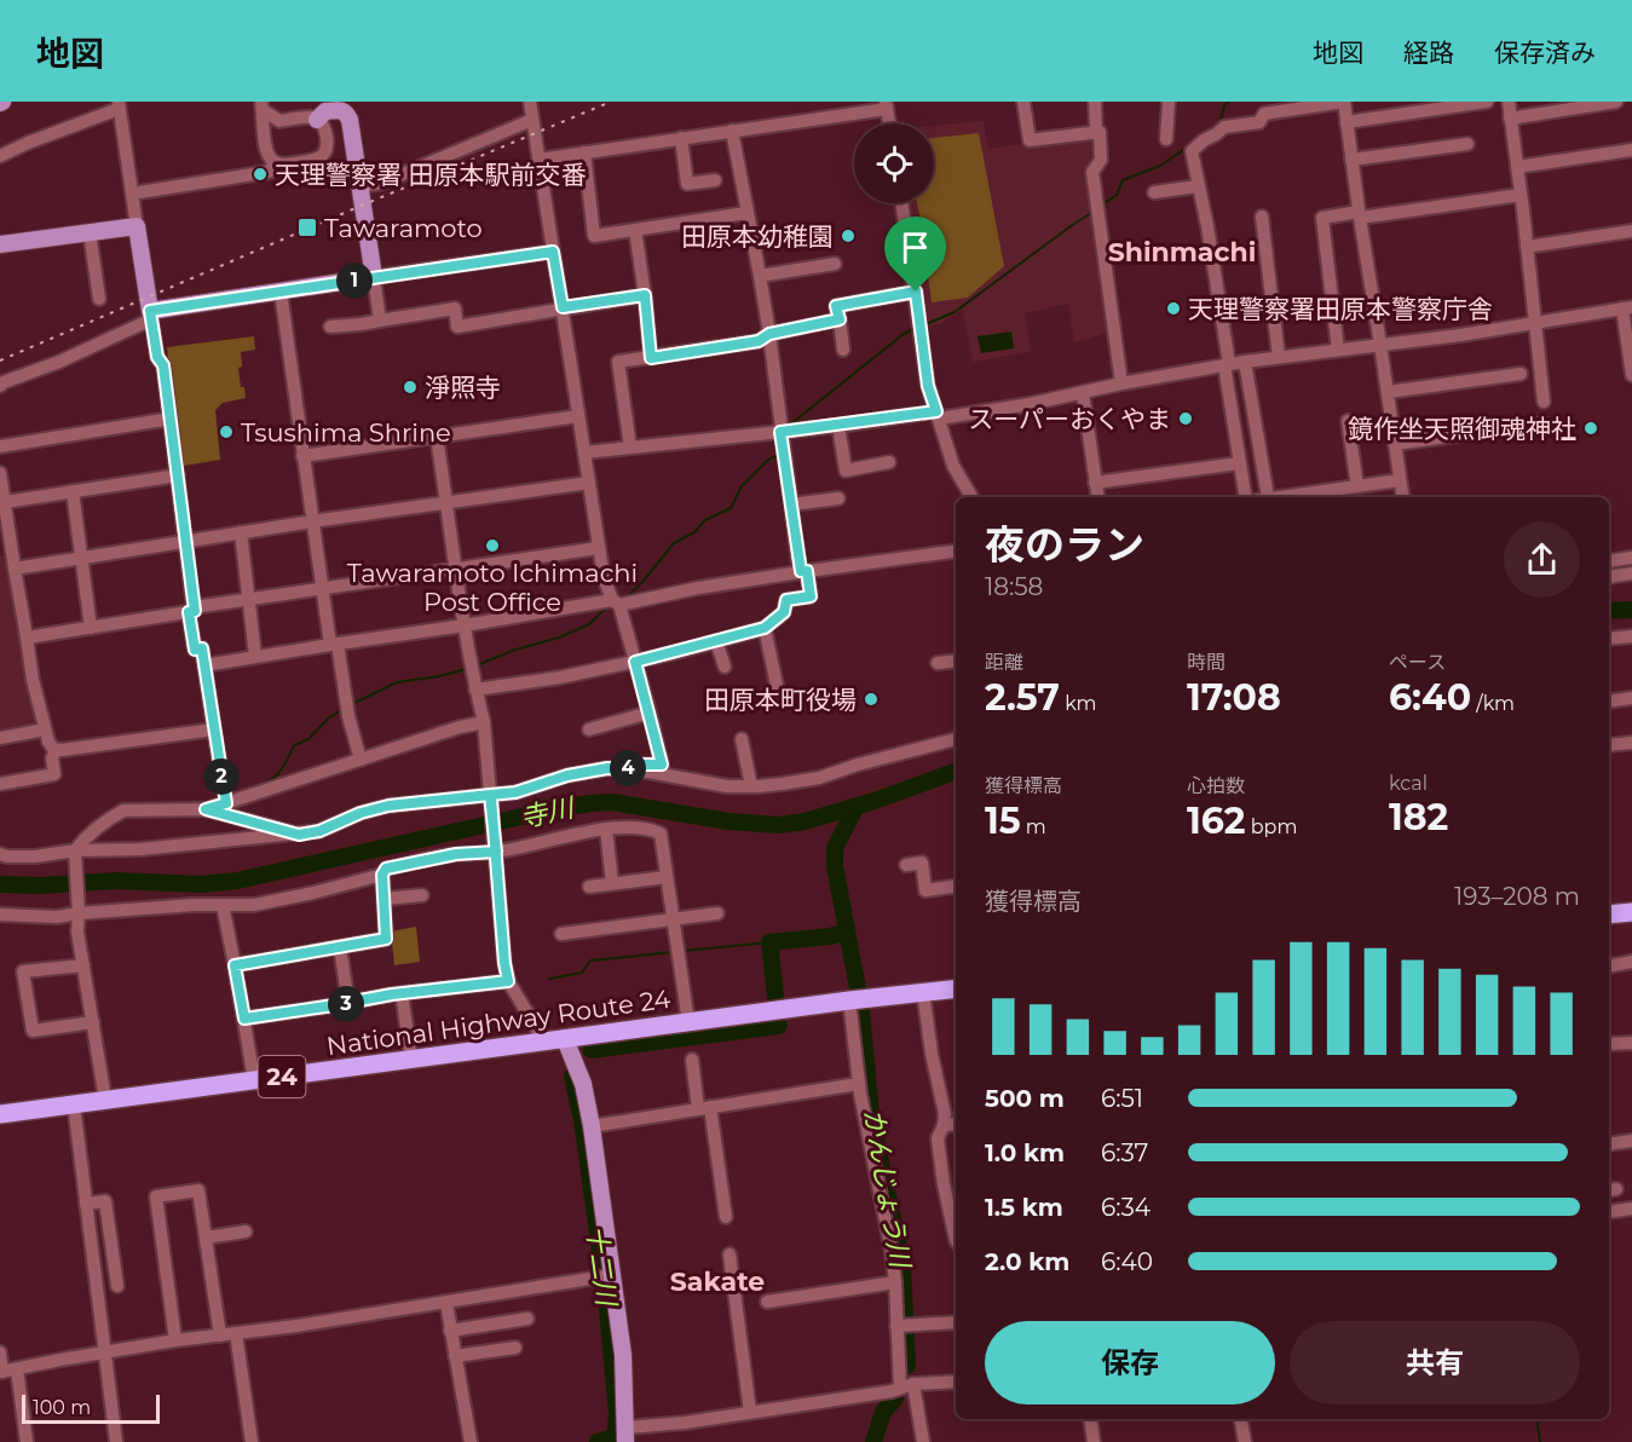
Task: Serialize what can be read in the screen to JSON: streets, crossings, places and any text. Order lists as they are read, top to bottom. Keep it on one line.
{"streets":{"highway":["National Highway Route 24","24"]},"districts":["Shinmachi","Sakate"],"water":["寺川","かんじょう川","十二川"],"places":{"other":["天理警察署 田原本駅前交番","田原本幼稚園","天理警察署田原本警察庁舎","淨照寺","スーパーおくやま","鏡作坐天照御魂神社","Tsushima Shrine","Tawaramoto Ichimachi Post Office","田原本町役場"],"transit":["Tawaramoto"]},"scale_bar":"100 m","page":{"header":"地図","nav":["地図","経路","保存済み"],"pins":["1","4","2","3"],"heading":["夜のラン","18:58"],"stats":[["距離","2.57 km"],["時間","17:08"],["ペース","6:40 /km"],["獲得標高","15 m"],["心拍数","162 bpm"],["kcal","182"]],"chart":["獲得標高","193–208 m"],"list":[{"name":"500 m","note":"6:51"},{"name":"1.0 km","note":"6:37"},{"name":"1.5 km","note":"6:34"},{"name":"2.0 km","note":"6:40"}],"buttons":["保存","共有"],"scale":"100 m"}}
